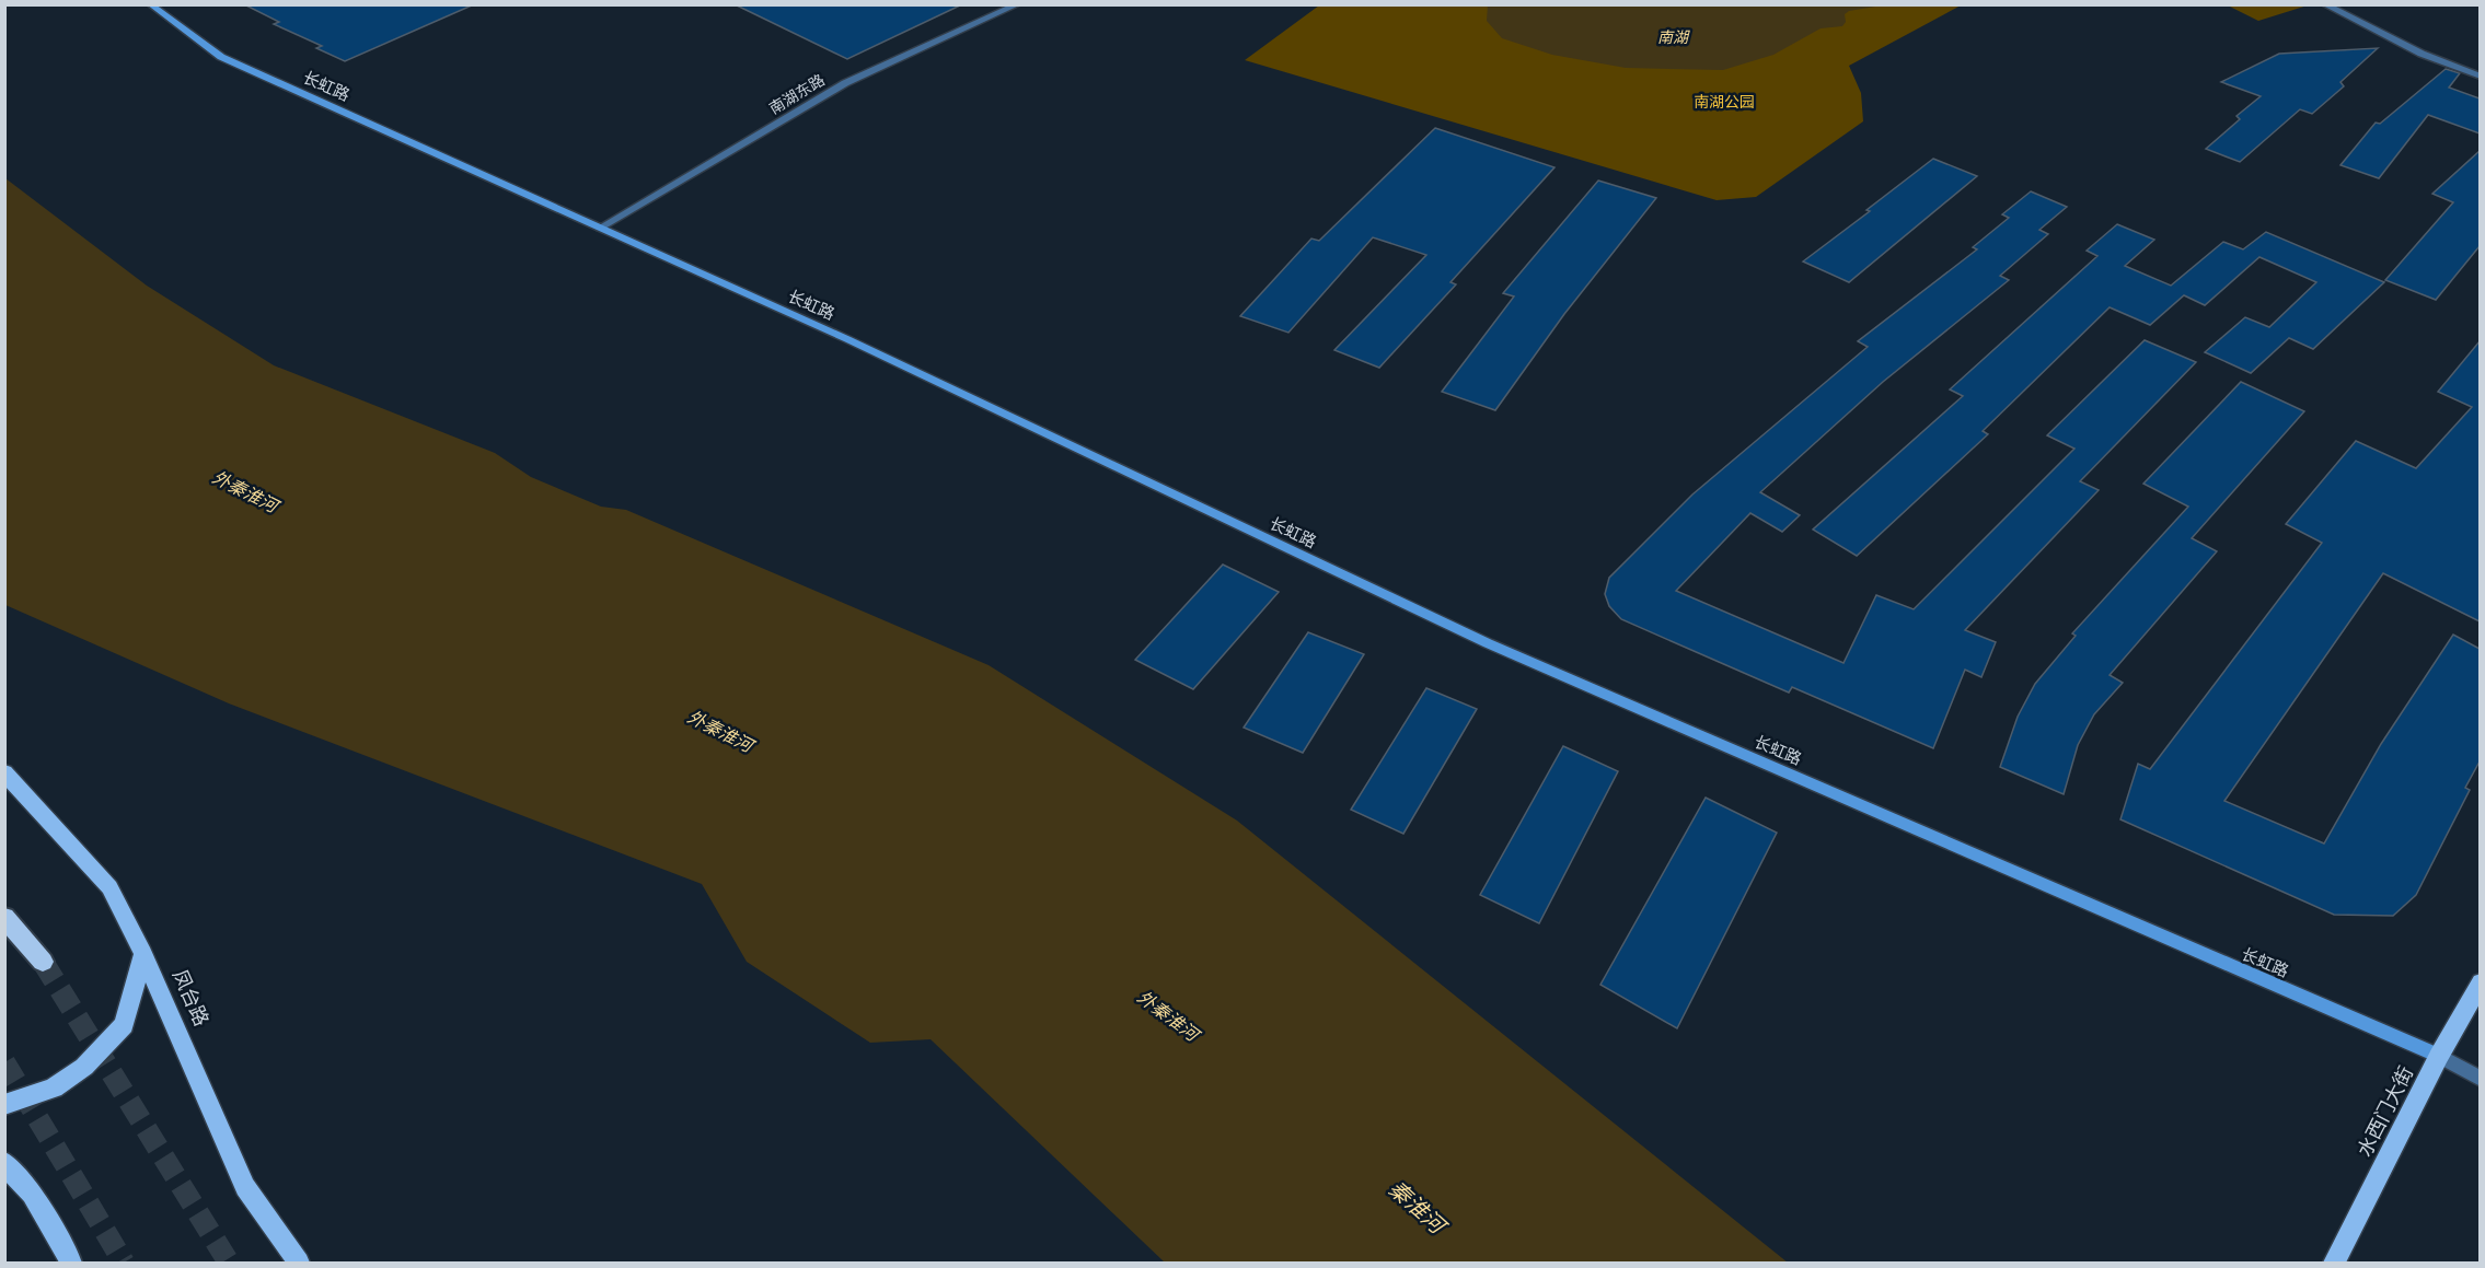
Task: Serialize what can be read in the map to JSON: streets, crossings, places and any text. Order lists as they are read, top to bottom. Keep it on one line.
{"streets":{"main road":["长虹路","凤台路","水西门大街"],"street":["南湖东路"]},"crossings":[["长虹路","南湖东路"],["长虹路","水西门大街"]],"water":["南湖","外秦淮河","秦淮河"],"parks":["南湖公园"]}
